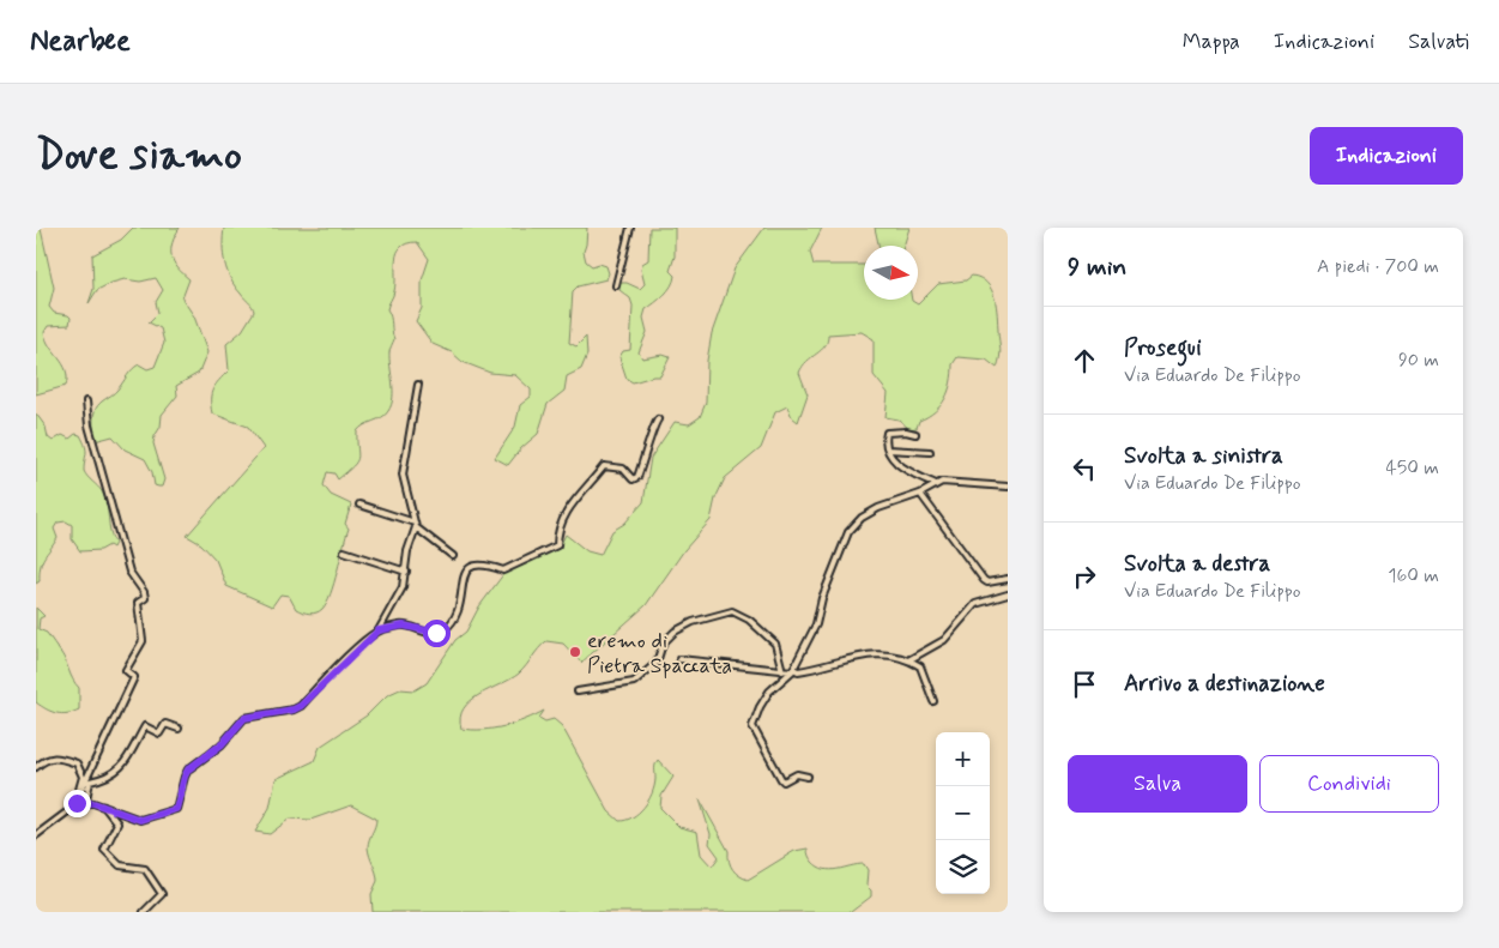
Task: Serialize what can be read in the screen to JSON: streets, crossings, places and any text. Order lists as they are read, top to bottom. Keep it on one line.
{"places":["eremo di Pietra Spaccata"],"north":"right","page":{"header":"Nearbee","nav":["Mappa","Indicazioni","Salvati"],"buttons":["Indicazioni",["Salva","Condividi"]],"title":"Dove siamo","heading":["9 min","A piedi · 700 m"],"list":[["Prosegui","Via Eduardo De Filippo","90 m"],["Svolta a sinistra","Via Eduardo De Filippo","450 m"],["Svolta a destra","Via Eduardo De Filippo","160 m"],"Arrivo a destinazione"],"map_buttons":["+","−"]}}
